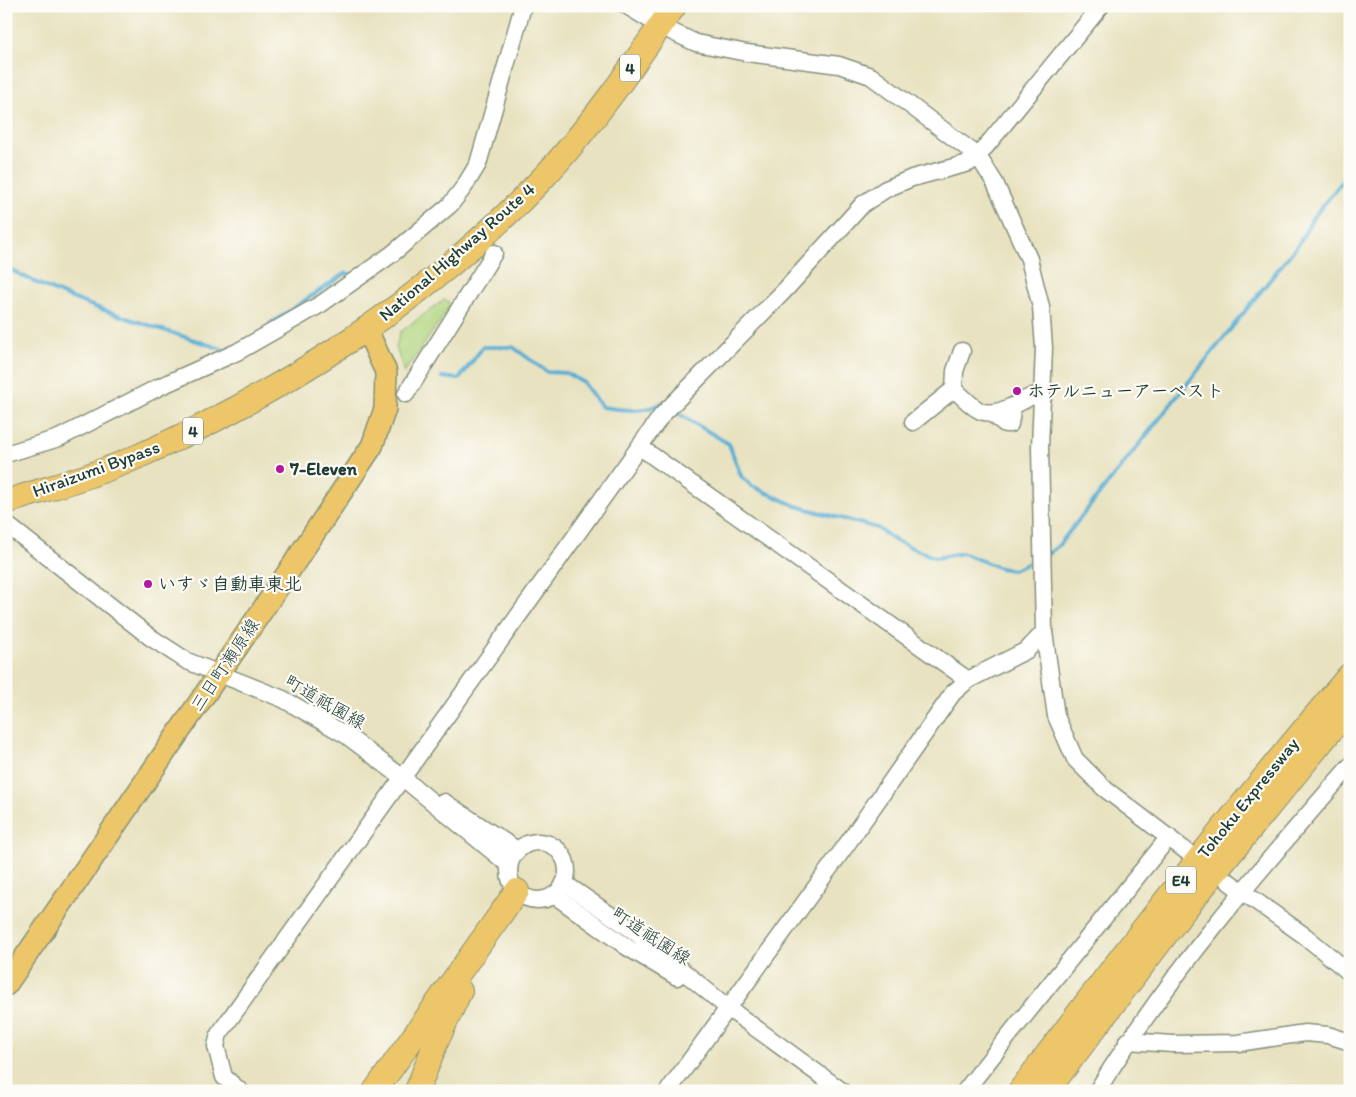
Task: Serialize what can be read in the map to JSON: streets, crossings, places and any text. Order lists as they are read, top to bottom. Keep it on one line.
{"streets":{"highway":["4","National Highway Route 4","Hiraizumi Bypass","Tohoku Expressway","E4"],"main road":["三日町瀬原線"],"street":["町道祗園線"]},"crossings":[["National Highway Route 4","Hiraizumi Bypass"],["National Highway Route 4","三日町瀬原線"],["Hiraizumi Bypass","三日町瀬原線"],["三日町瀬原線","町道祗園線"]],"places":["ホテルニューアーベスト","7-Eleven","いすゞ自動車東北"]}
